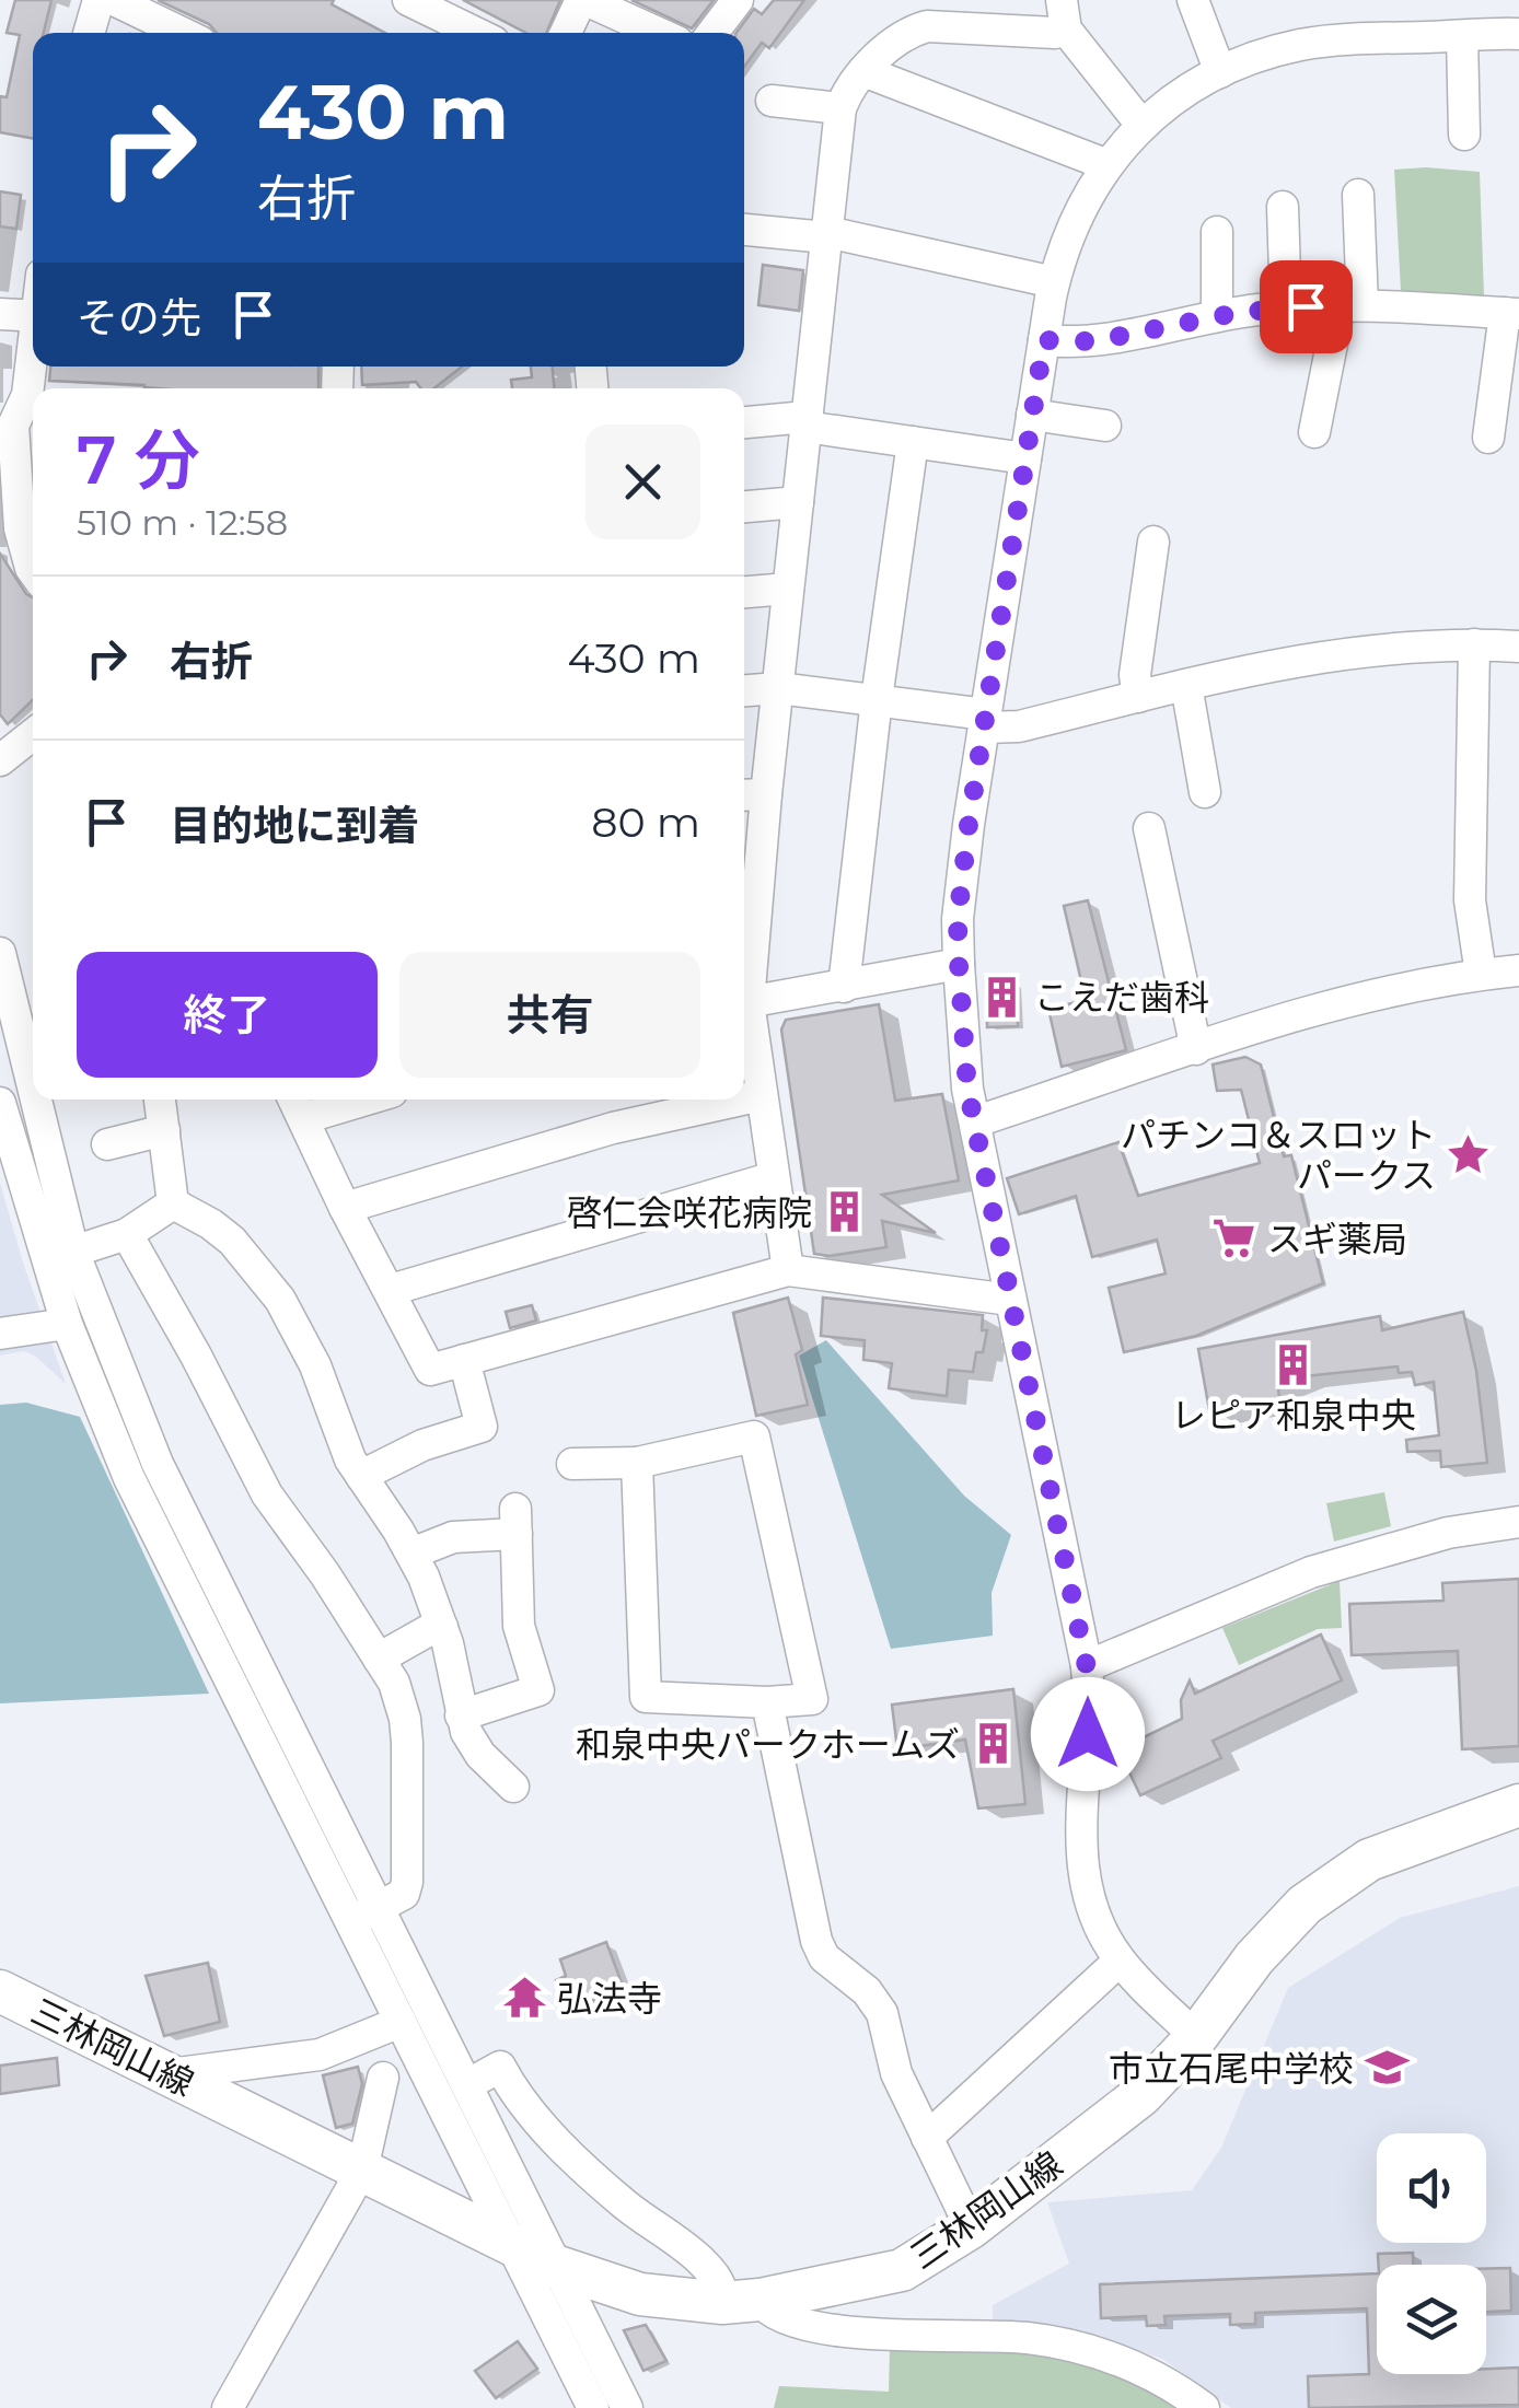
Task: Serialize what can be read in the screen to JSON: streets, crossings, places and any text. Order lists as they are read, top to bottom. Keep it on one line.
{"streets":{"main road":["三林岡山線"]},"places":{"building":["こえだ歯科","啓仁会咲花病院","レピア和泉中央","和泉中央パークホームズ"],"place":["パチンコ＆スロット パークス"],"supermarket":["スギ薬局"],"temple":["弘法寺"],"school or university":["市立石尾中学校"]},"page":{"turn":["430 m","右折"],"then":"その先","heading":["7 分","510 m · 12:58"],"list":[{"name":"右折","value":"430 m"},{"name":"目的地に到着","value":"80 m"}],"buttons":["終了","共有"]}}
